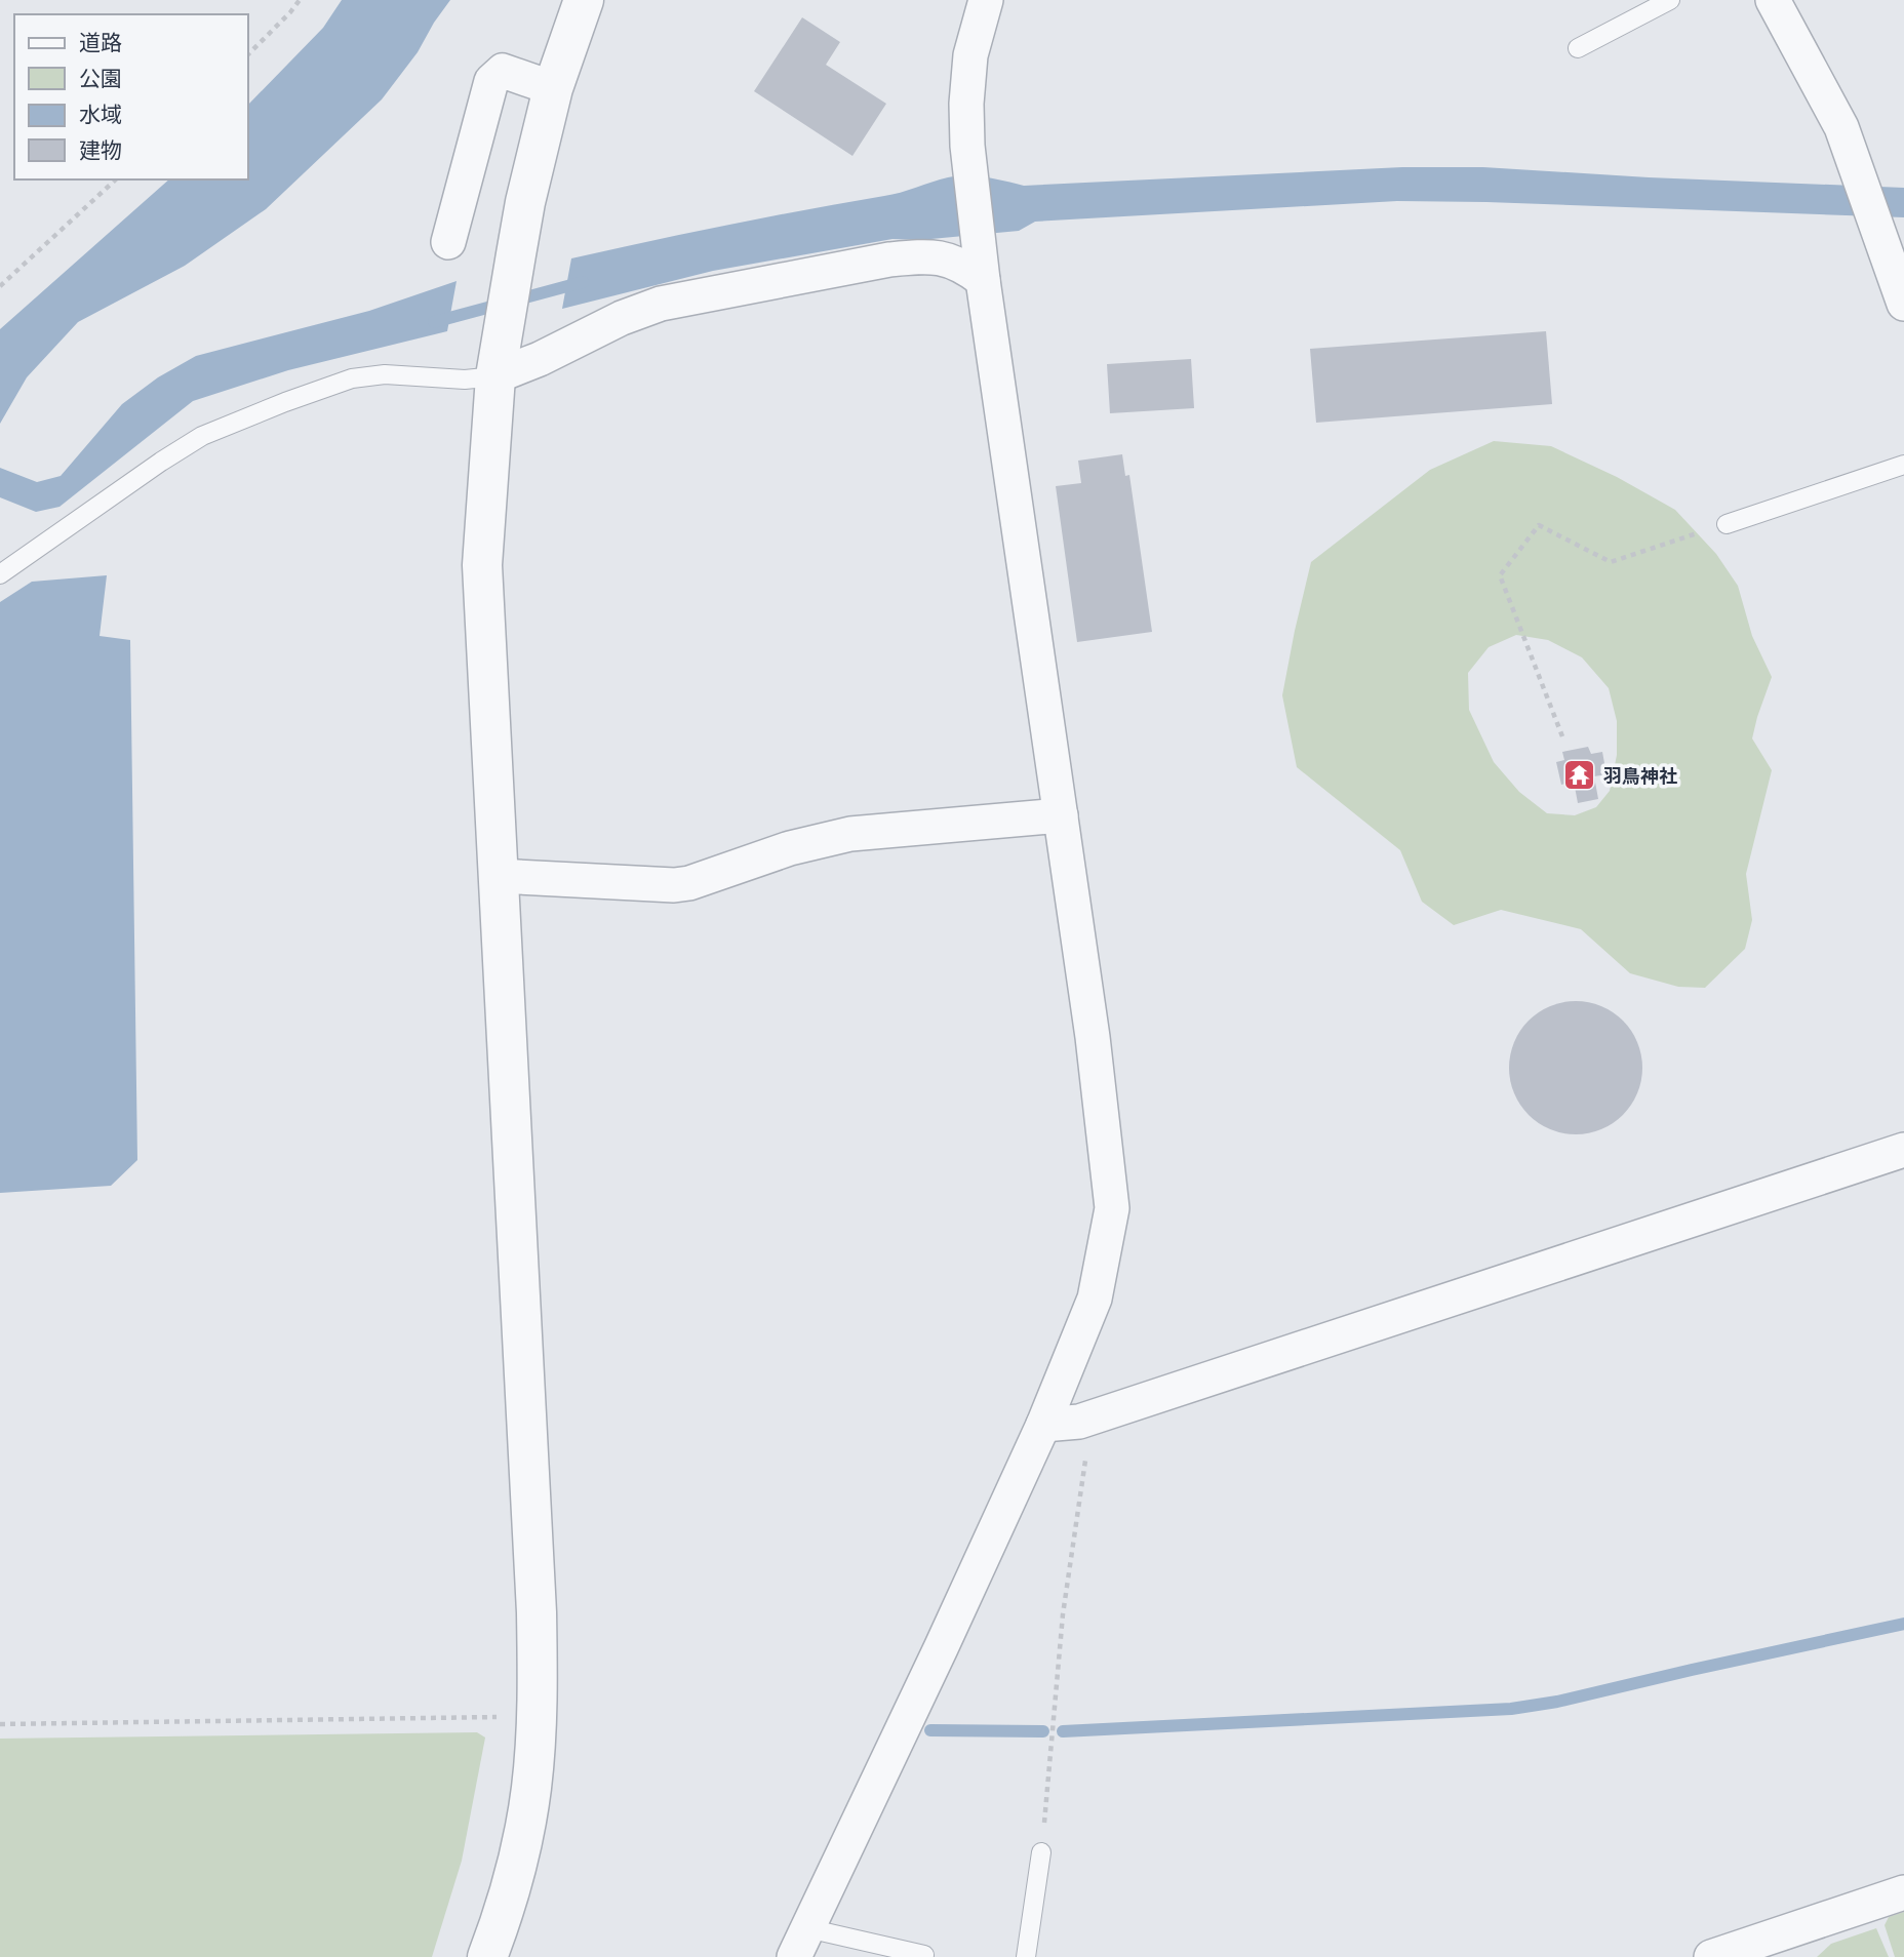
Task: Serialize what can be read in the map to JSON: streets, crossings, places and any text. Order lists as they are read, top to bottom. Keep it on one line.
{"places":{"temple":["羽鳥神社"]},"legend":["道路","公園","水域","建物"]}
